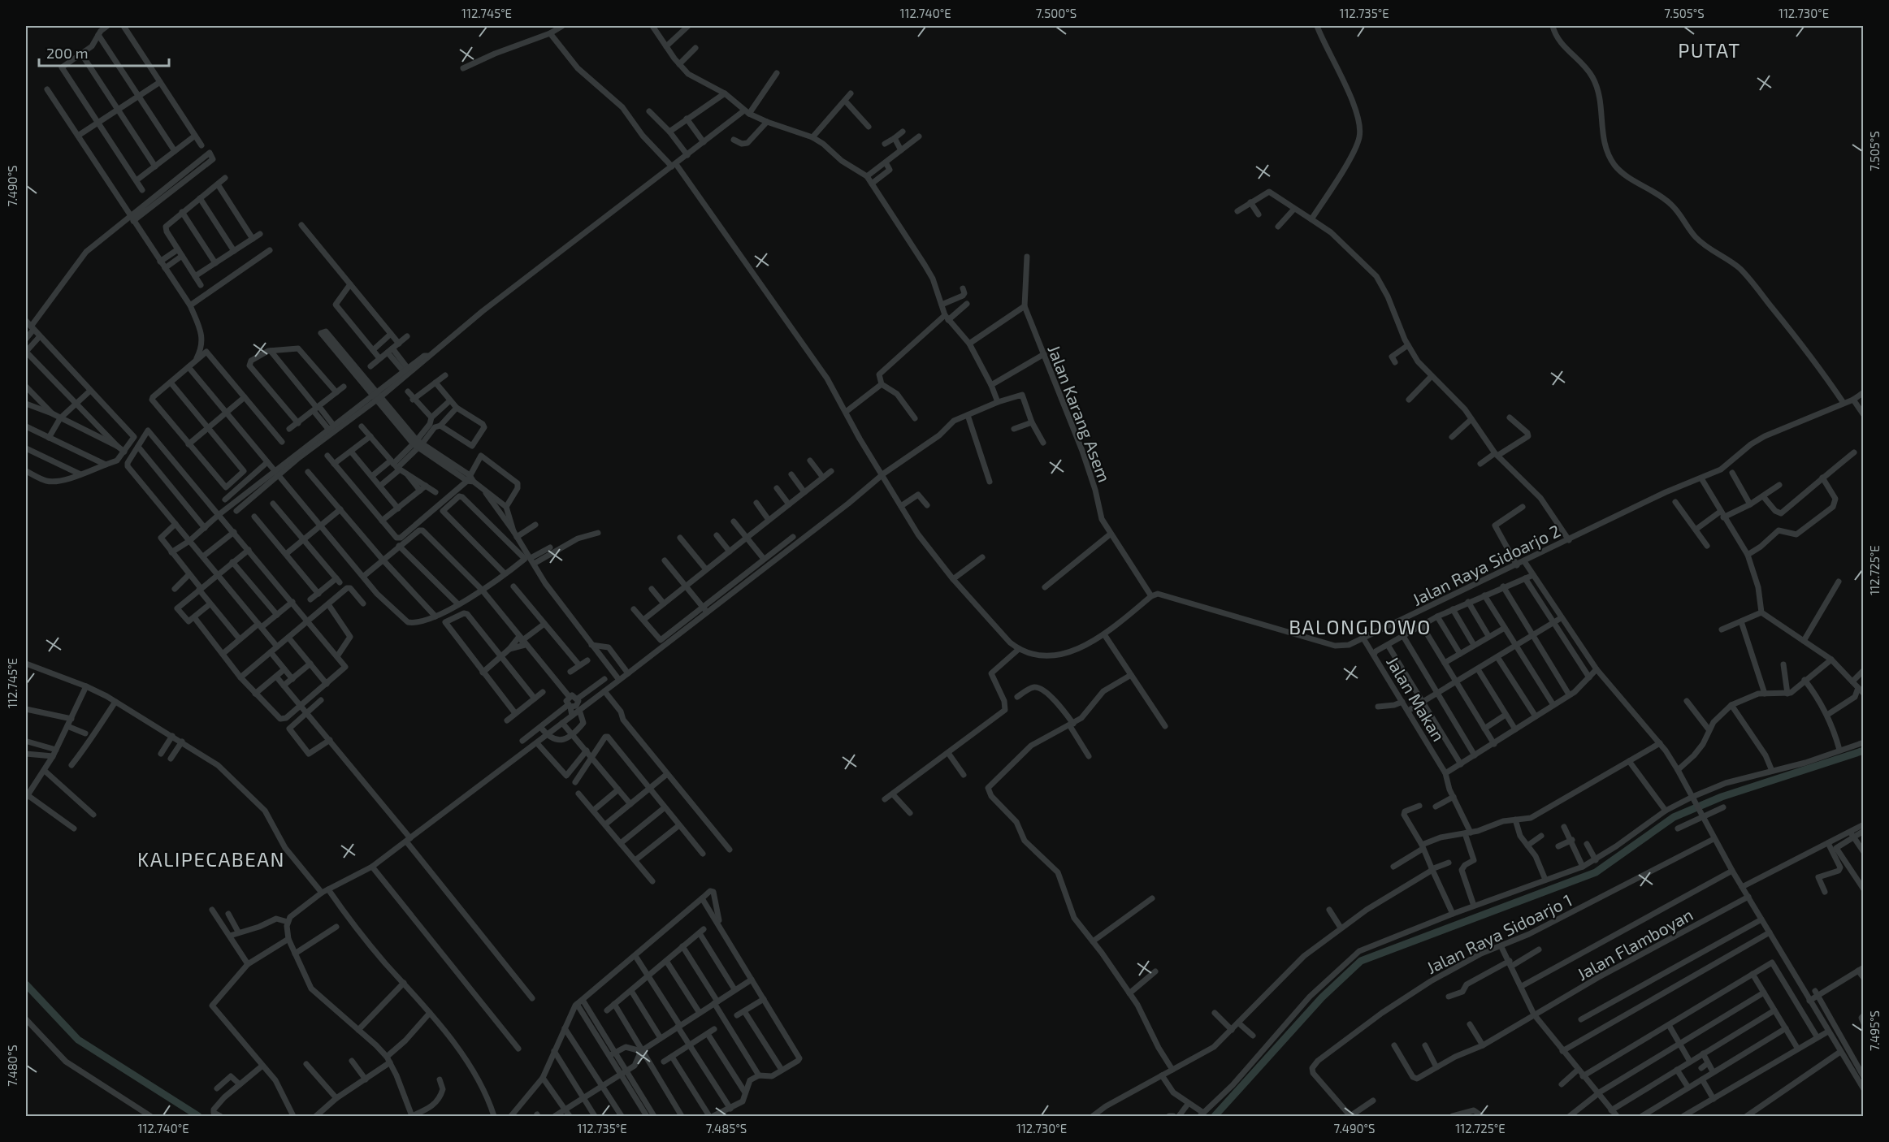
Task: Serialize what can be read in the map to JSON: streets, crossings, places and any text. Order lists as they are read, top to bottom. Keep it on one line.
{"streets":{"street":["Jalan Karang Asem","Jalan Raya Sidoarjo 2","Jalan Makan","Jalan Raya Sidoarjo 1","Jalan Flamboyan"]},"crossings":[["Jalan Karang Asem","Jalan Raya Sidoarjo 2"],["Jalan Raya Sidoarjo 2","Jalan Makan"]],"districts":["PUTAT","BALONGDOWO","KALIPECABEAN"],"scale_bar":"200 m","coordinates":["112.745°E","112.740°E","7.500°S","112.735°E","7.505°S","112.730°E","7.490°S","112.725°E","7.495°S","7.480°S","7.485°S"]}
